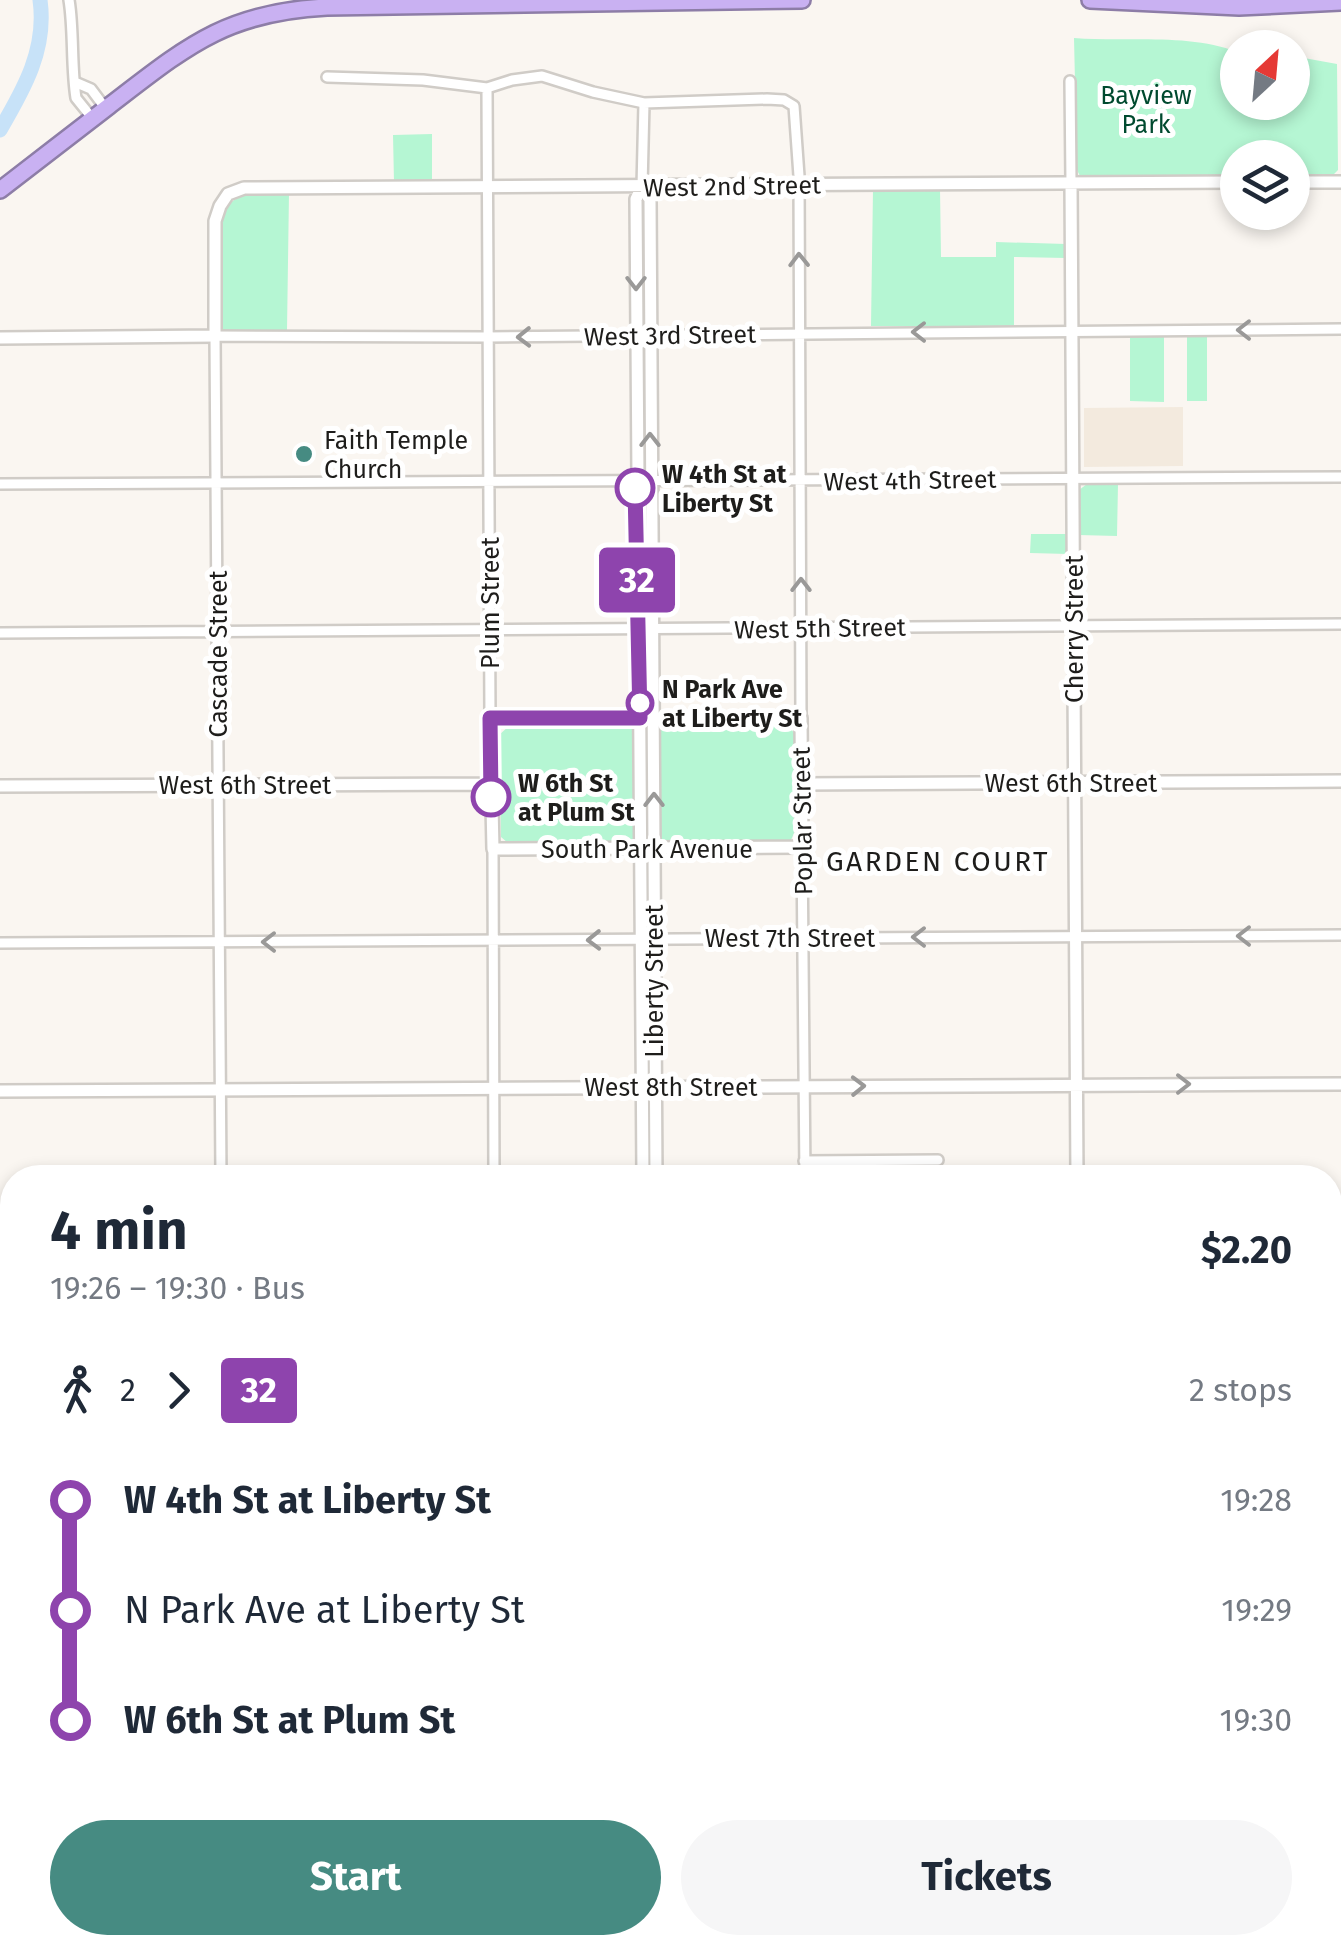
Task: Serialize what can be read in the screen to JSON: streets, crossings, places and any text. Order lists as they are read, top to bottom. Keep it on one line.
{"streets":{"street":["West 2nd Street","West 3rd Street","West 4th Street","Plum Street","West 5th Street","Cherry Street","Cascade Street","West 6th Street","Poplar Street","South Park Avenue","West 7th Street","Liberty Street","West 8th Street"]},"crossings":[["West 2nd Street","Plum Street"],["West 2nd Street","Cherry Street"],["West 2nd Street","Cascade Street"],["West 2nd Street","Poplar Street"],["West 2nd Street","Liberty Street"],["West 3rd Street","Plum Street"],["West 3rd Street","Cherry Street"],["West 3rd Street","Cascade Street"],["West 3rd Street","Poplar Street"],["West 3rd Street","Liberty Street"],["West 4th Street","Plum Street"],["West 4th Street","Cherry Street"],["West 4th Street","Cascade Street"],["West 4th Street","Poplar Street"],["West 4th Street","Liberty Street"],["Plum Street","West 5th Street"],["Plum Street","West 6th Street"],["Plum Street","South Park Avenue"],["Plum Street","West 7th Street"],["Plum Street","West 8th Street"],["West 5th Street","Cherry Street"],["West 5th Street","Cascade Street"],["West 5th Street","Poplar Street"],["West 5th Street","Liberty Street"],["Cherry Street","West 6th Street"],["Cherry Street","West 7th Street"],["Cherry Street","West 8th Street"],["Cascade Street","West 6th Street"],["Cascade Street","West 7th Street"],["Cascade Street","West 8th Street"],["West 6th Street","Poplar Street"],["Poplar Street","South Park Avenue"],["Poplar Street","West 7th Street"],["Poplar Street","Liberty Street"],["Poplar Street","West 8th Street"],["South Park Avenue","Liberty Street"],["West 7th Street","Liberty Street"],["Liberty Street","West 8th Street"]],"one_way":["West 3rd Street","West 7th Street","West 8th Street"],"districts":["GARDEN COURT"],"parks":["Bayview Park"],"places":["Faith Temple Church","W 4th St at Liberty St","N Park Ave at Liberty St","W 6th St at Plum St"],"lines":["bus line 32"],"north":"top right","page":{"on_map":"32","heading":["4 min","19:26 – 19:30 · Bus","$2.20"],"legs":["2","32","2 stops"],"list":[{"name":"W 4th St at Liberty St","value":"19:28"},{"name":"N Park Ave at Liberty St","value":"19:29"},{"name":"W 6th St at Plum St","value":"19:30"}],"buttons":["Start","Tickets"]}}
